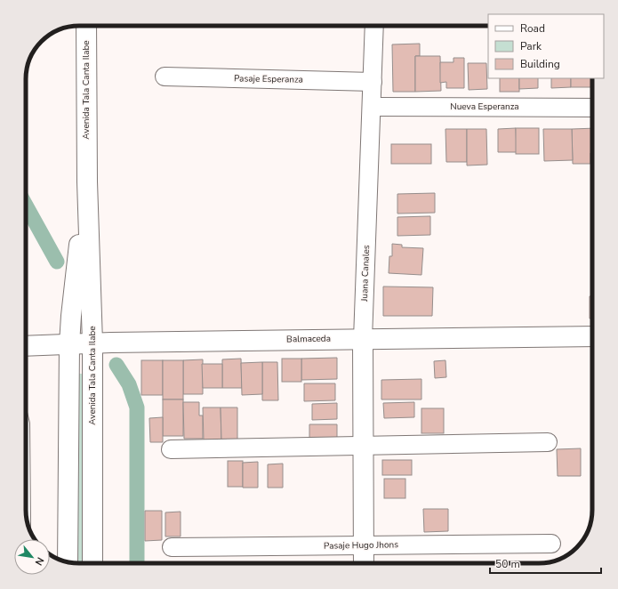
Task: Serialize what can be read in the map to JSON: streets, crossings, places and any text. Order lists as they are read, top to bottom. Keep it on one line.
{"streets":{"street":["Pasaje Esperanza","Avenida Tala Canta Ilabe","Nueva Esperanza","Juana Canales","Balmaceda","Pasaje Hugo Jhons"]},"crossings":[["Pasaje Esperanza","Juana Canales"],["Avenida Tala Canta Ilabe","Balmaceda"],["Nueva Esperanza","Juana Canales"],["Juana Canales","Balmaceda"],["Juana Canales","Pasaje Hugo Jhons"]],"legend":["Road","Park","Building"],"scale_bar":"50 m","north":"bottom right"}
